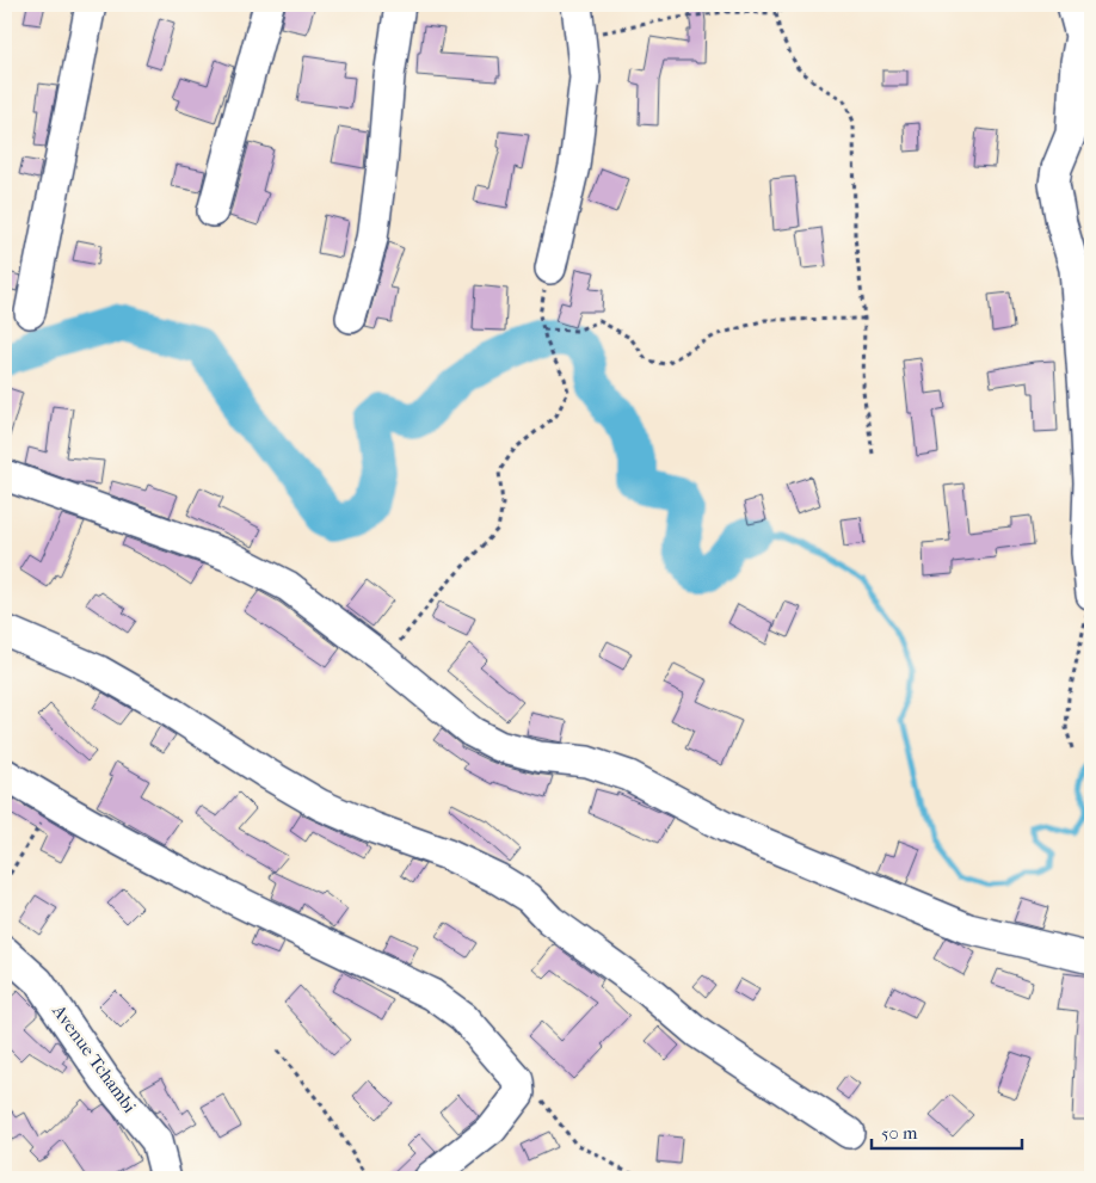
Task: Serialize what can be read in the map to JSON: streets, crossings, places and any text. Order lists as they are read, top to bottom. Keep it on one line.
{"streets":{"street":["Avenue Tchambi"]},"scale_bar":"50 m"}
